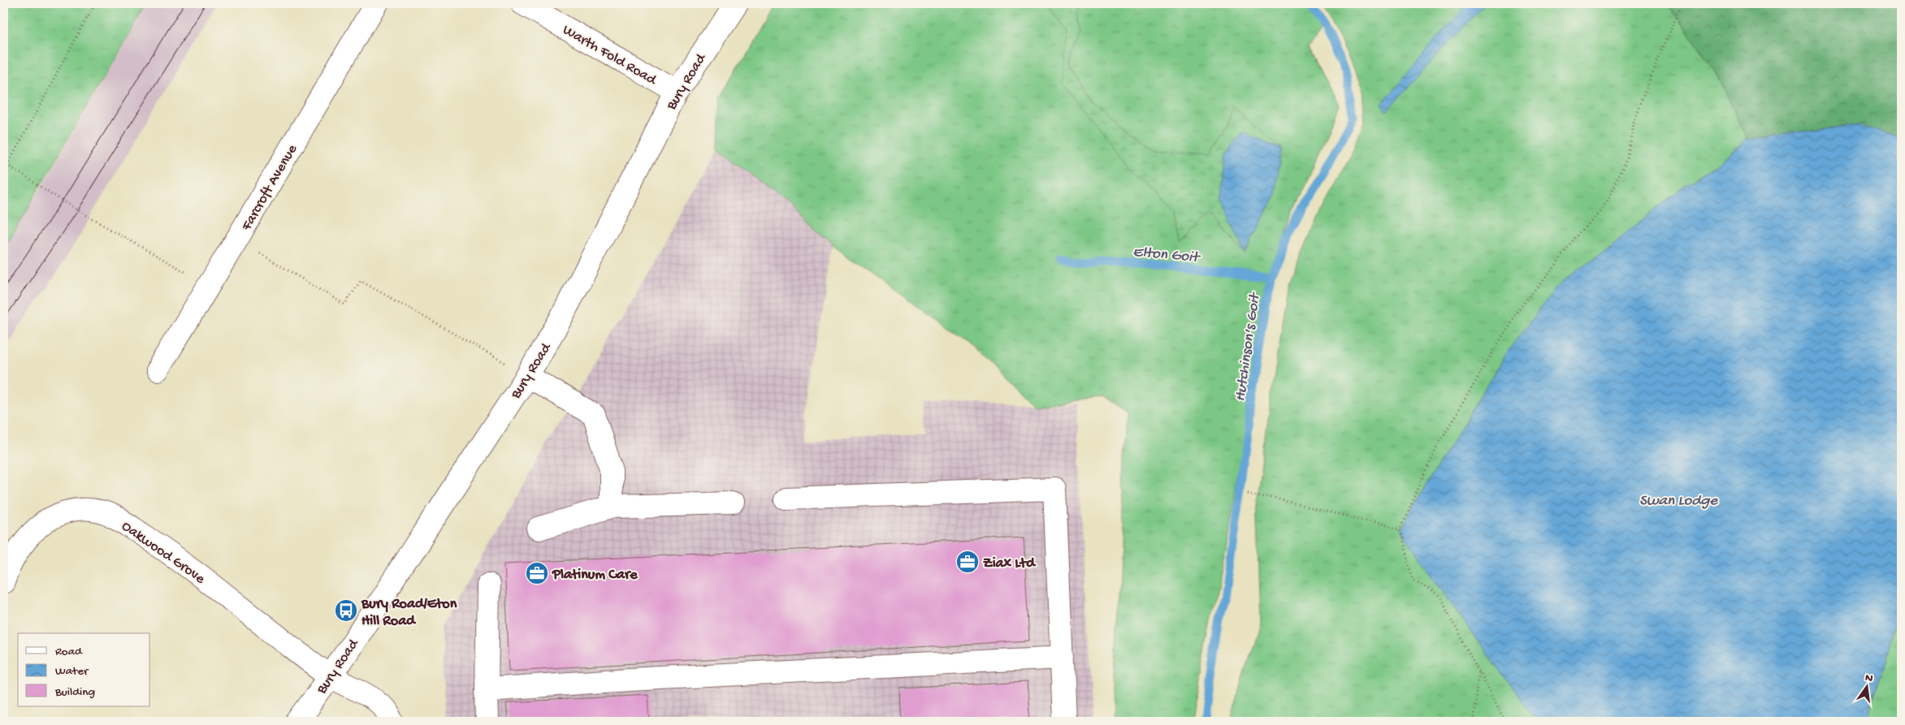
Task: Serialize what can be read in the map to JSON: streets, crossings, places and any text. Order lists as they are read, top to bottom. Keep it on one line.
{"streets":{"street":["Warth Fold Road","Bury Road","Farcroft Avenue","Oakwood Grove"]},"crossings":[["Warth Fold Road","Bury Road"],["Bury Road","Oakwood Grove"]],"water":["Elton Goit","Hutchinson's Goit","Swan Lodge"],"places":{"office":["Ziax Ltd","Platinum Care"],"bus stop":["Bury Road/Eton Hill Road"]},"legend":["Road","Water","Building"],"north":"top"}
